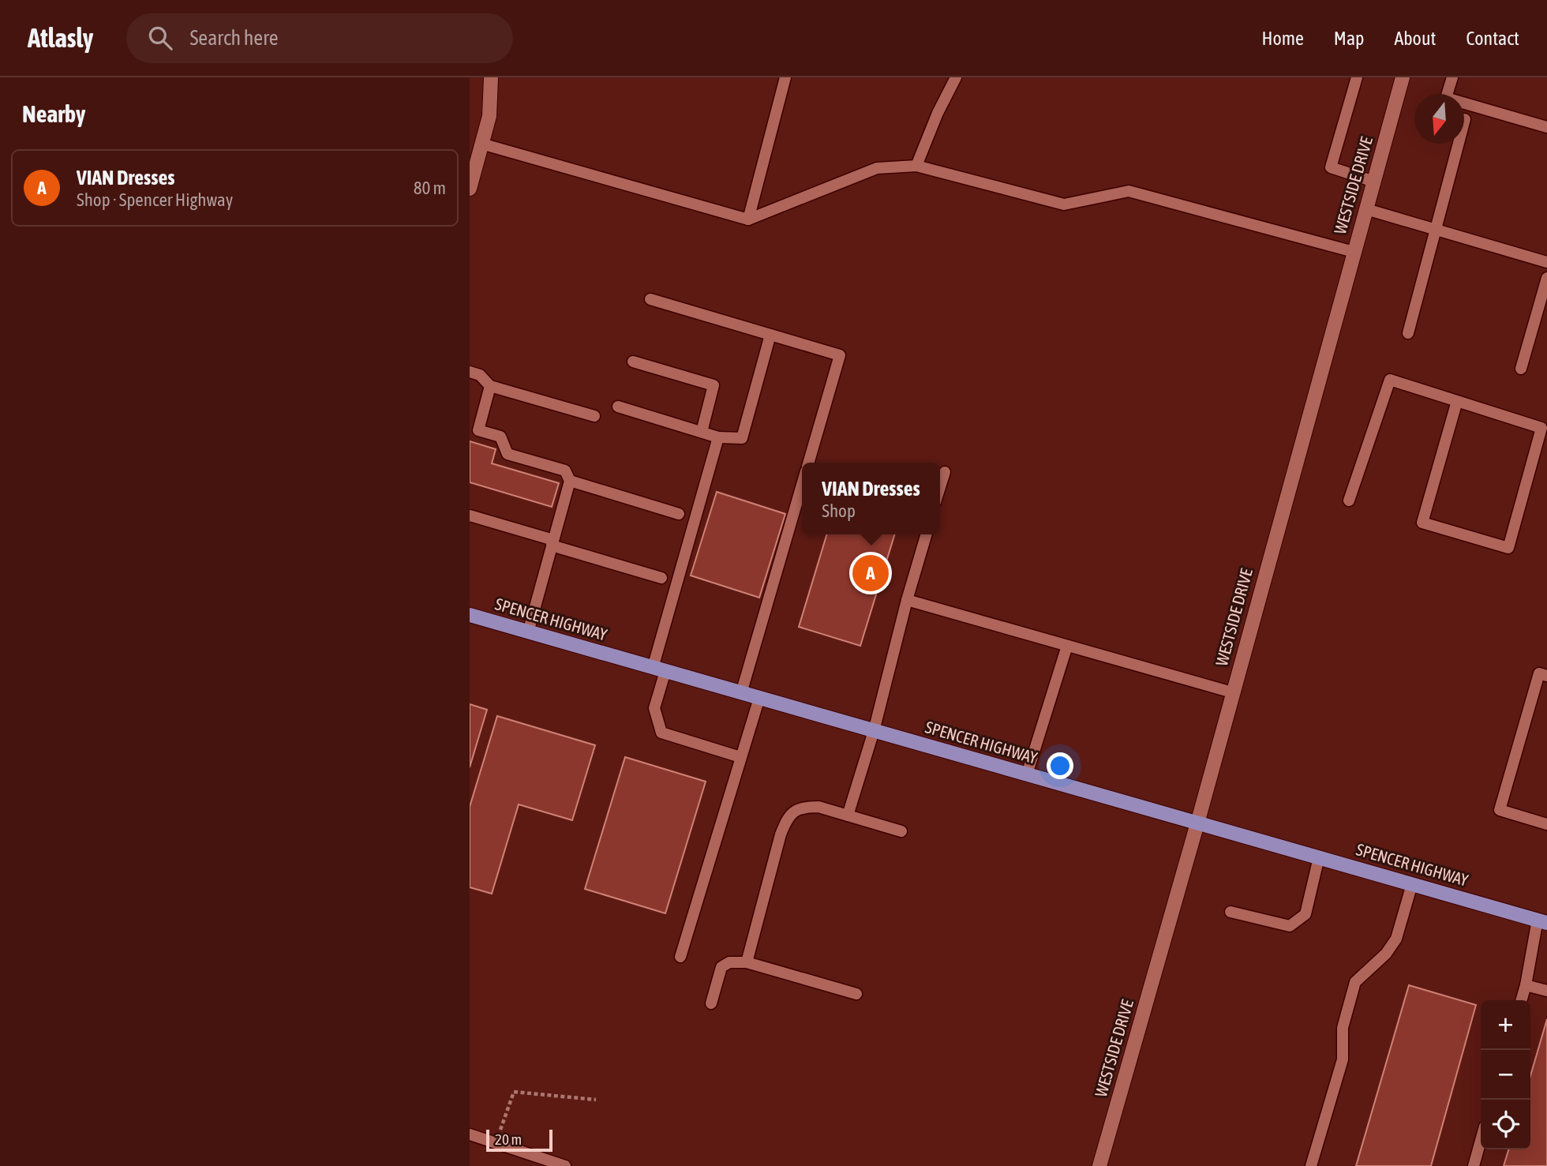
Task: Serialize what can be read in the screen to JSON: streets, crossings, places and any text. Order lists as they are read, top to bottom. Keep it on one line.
{"streets":{"main road":["SPENCER HIGHWAY"],"street":["WESTSIDE DRIVE"]},"crossings":[["WESTSIDE DRIVE","SPENCER HIGHWAY"]],"scale_bar":"20 m","north":"bottom","page":{"header":"Atlasly","search":"Search here","nav":["Home","Map","About","Contact"],"heading":"Nearby","list":[{"mark":"A","name":"VIAN Dresses","note":"Shop · Spencer Highway","value":"80 m"}],"popup":["VIAN Dresses","Shop"],"pins":"A","map_buttons":["+","−"],"scale":"20 m"}}
